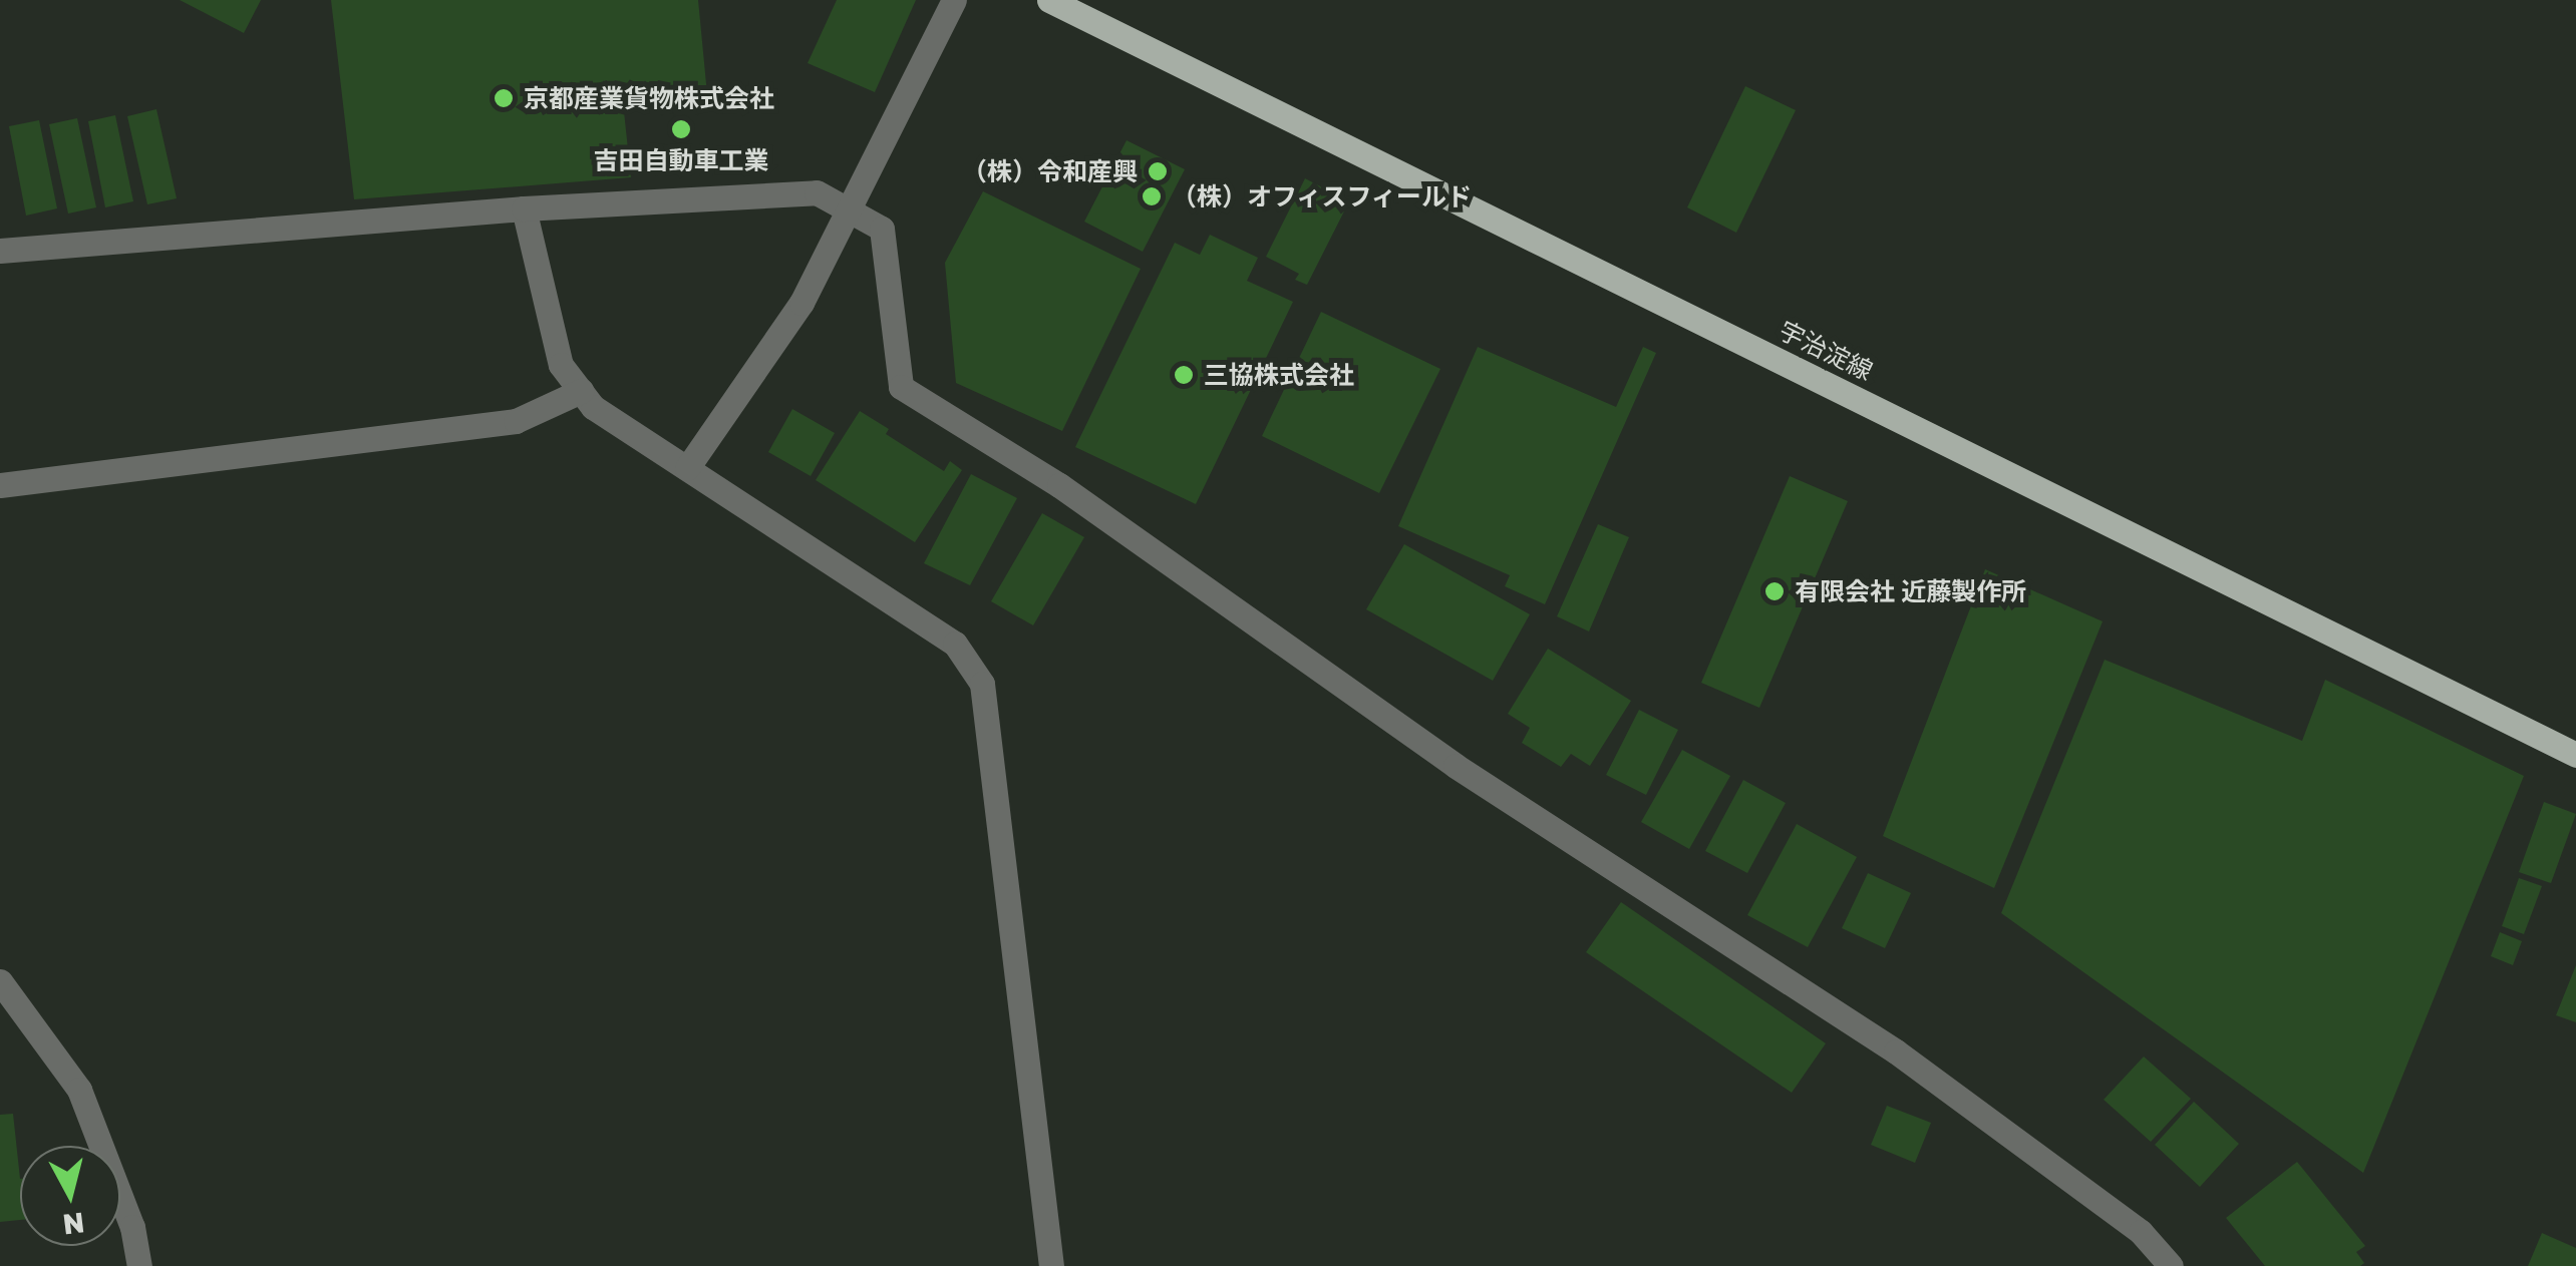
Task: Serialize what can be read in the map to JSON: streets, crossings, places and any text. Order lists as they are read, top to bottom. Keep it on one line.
{"streets":{"main road":["宇治淀線"]},"places":["京都産業貨物株式会社","吉田自動車工業","（株）令和産興","（株）オフィスフィールド","三協株式会社","有限会社 近藤製作所"],"north":"bottom"}
